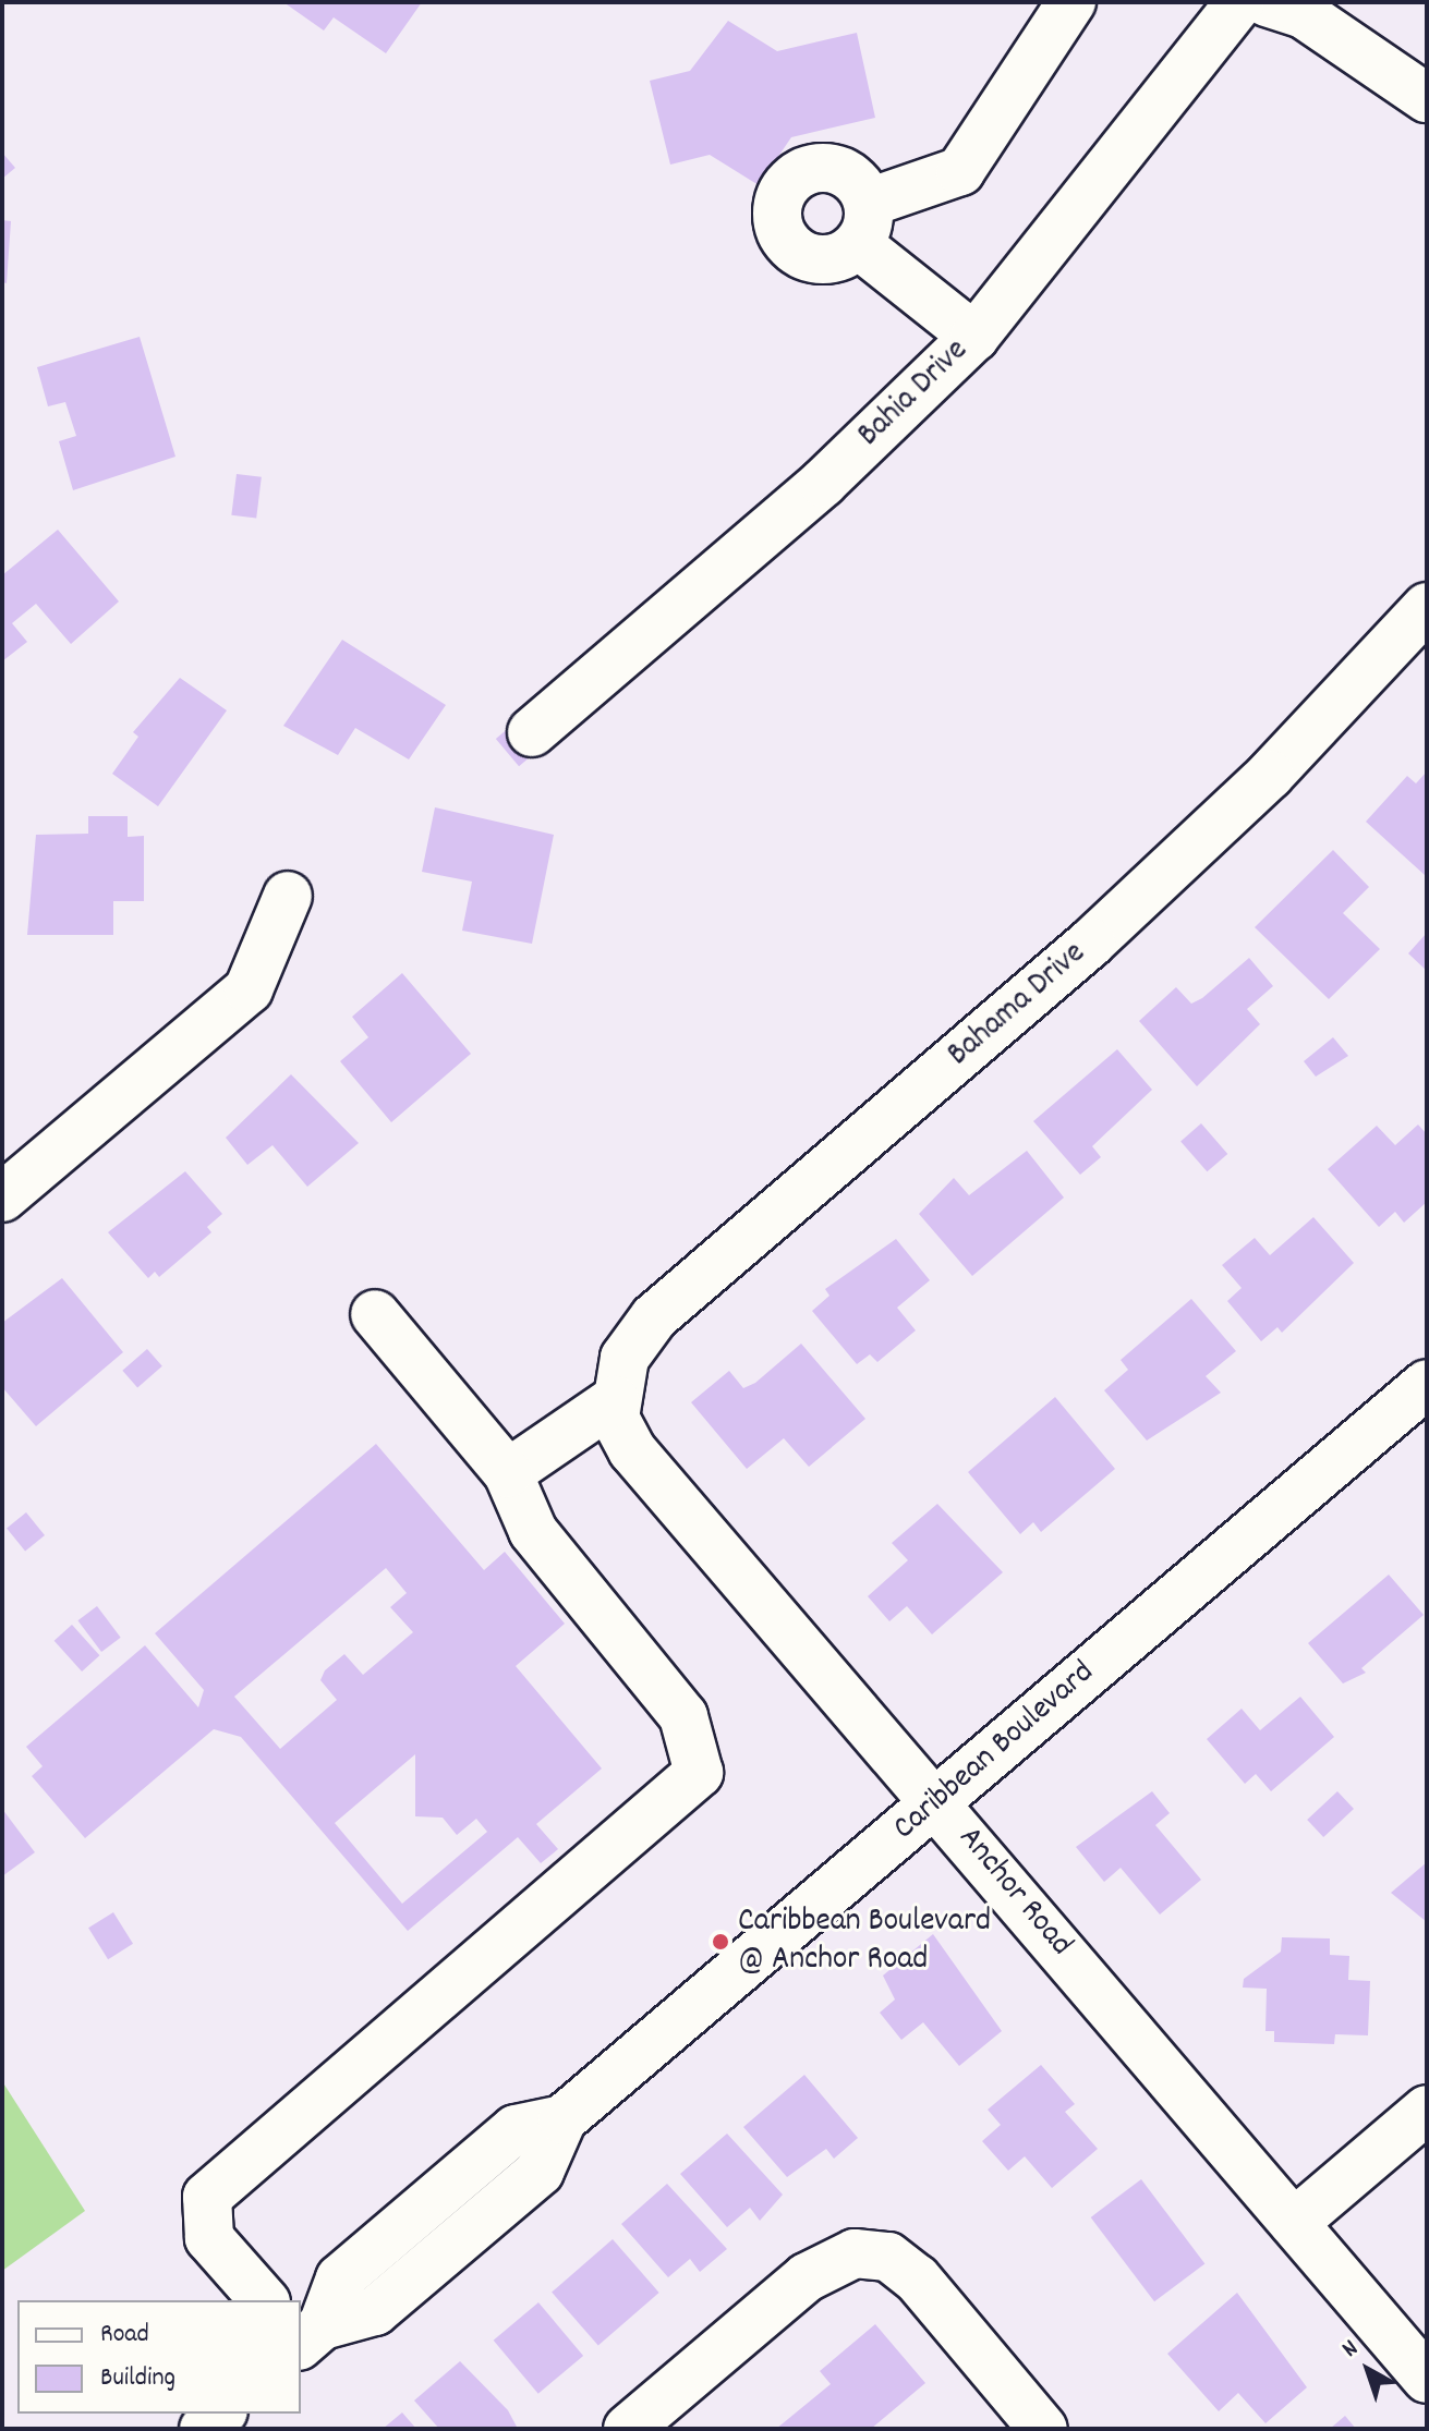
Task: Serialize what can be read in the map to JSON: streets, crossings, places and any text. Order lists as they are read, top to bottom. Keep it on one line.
{"streets":{"street":["Bahia Drive","Bahama Drive","Caribbean Boulevard","Anchor Road"]},"crossings":[["Bahama Drive","Anchor Road"],["Caribbean Boulevard","Anchor Road"]],"places":["Caribbean Boulevard @ Anchor Road"],"legend":["Road","Building"],"north":"top left"}
